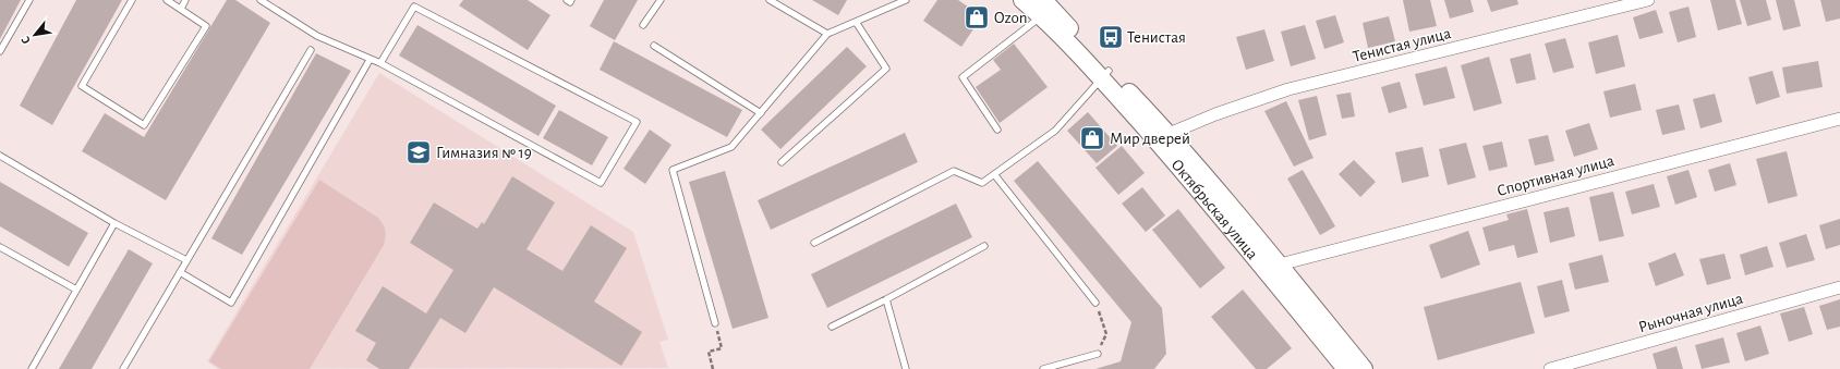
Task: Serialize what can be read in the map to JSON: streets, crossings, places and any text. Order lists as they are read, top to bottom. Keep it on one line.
{"streets":{"main road":["Октябрьская улица"],"street":["Тенистая улица","Спортивная улица","Рыночная улица"]},"crossings":[["Тенистая улица","Октябрьская улица"],["Спортивная улица","Октябрьская улица"]],"places":{"shop":["Ozon","Мир дверей"],"bus stop":["Тенистая"],"school or university":["Гимназия № 19"]},"north":"bottom left"}
